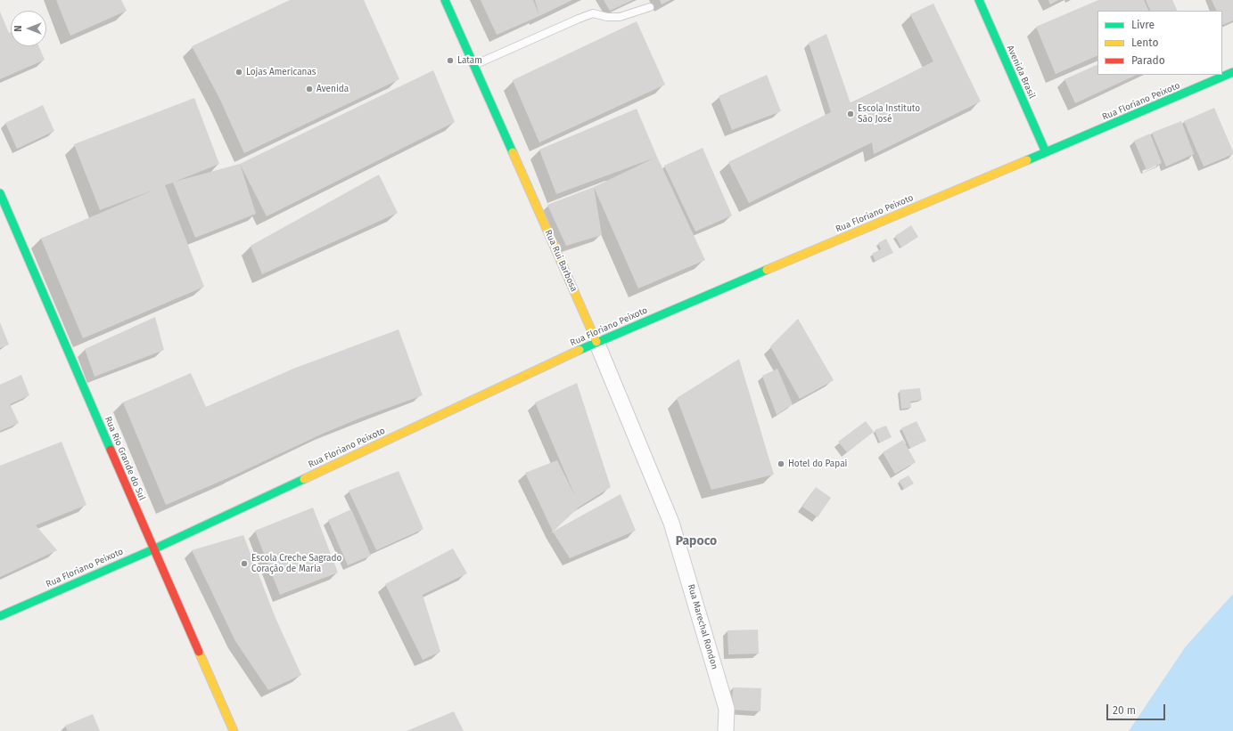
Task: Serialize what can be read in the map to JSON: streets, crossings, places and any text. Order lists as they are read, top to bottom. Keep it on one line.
{"streets":{"main road":["Avenida Brasil","Rua Floriano Peixoto","Rua Rui Barbosa","Rua Rio Grande do Sul"],"street":["Rua Marechal Rondon"]},"crossings":[["Avenida Brasil","Rua Floriano Peixoto"],["Rua Floriano Peixoto","Rua Rui Barbosa"],["Rua Floriano Peixoto","Rua Rio Grande do Sul"],["Rua Rui Barbosa","Rua Marechal Rondon"]],"districts":["Papoco"],"places":["Latam","Lojas Americanas","Avenida","Escola Instituto São José","Hotel do Papai","Escola Creche Sagrado Coração de Maria"],"legend":["Livre","Lento","Parado"],"scale_bar":"20 m","north":"left"}
